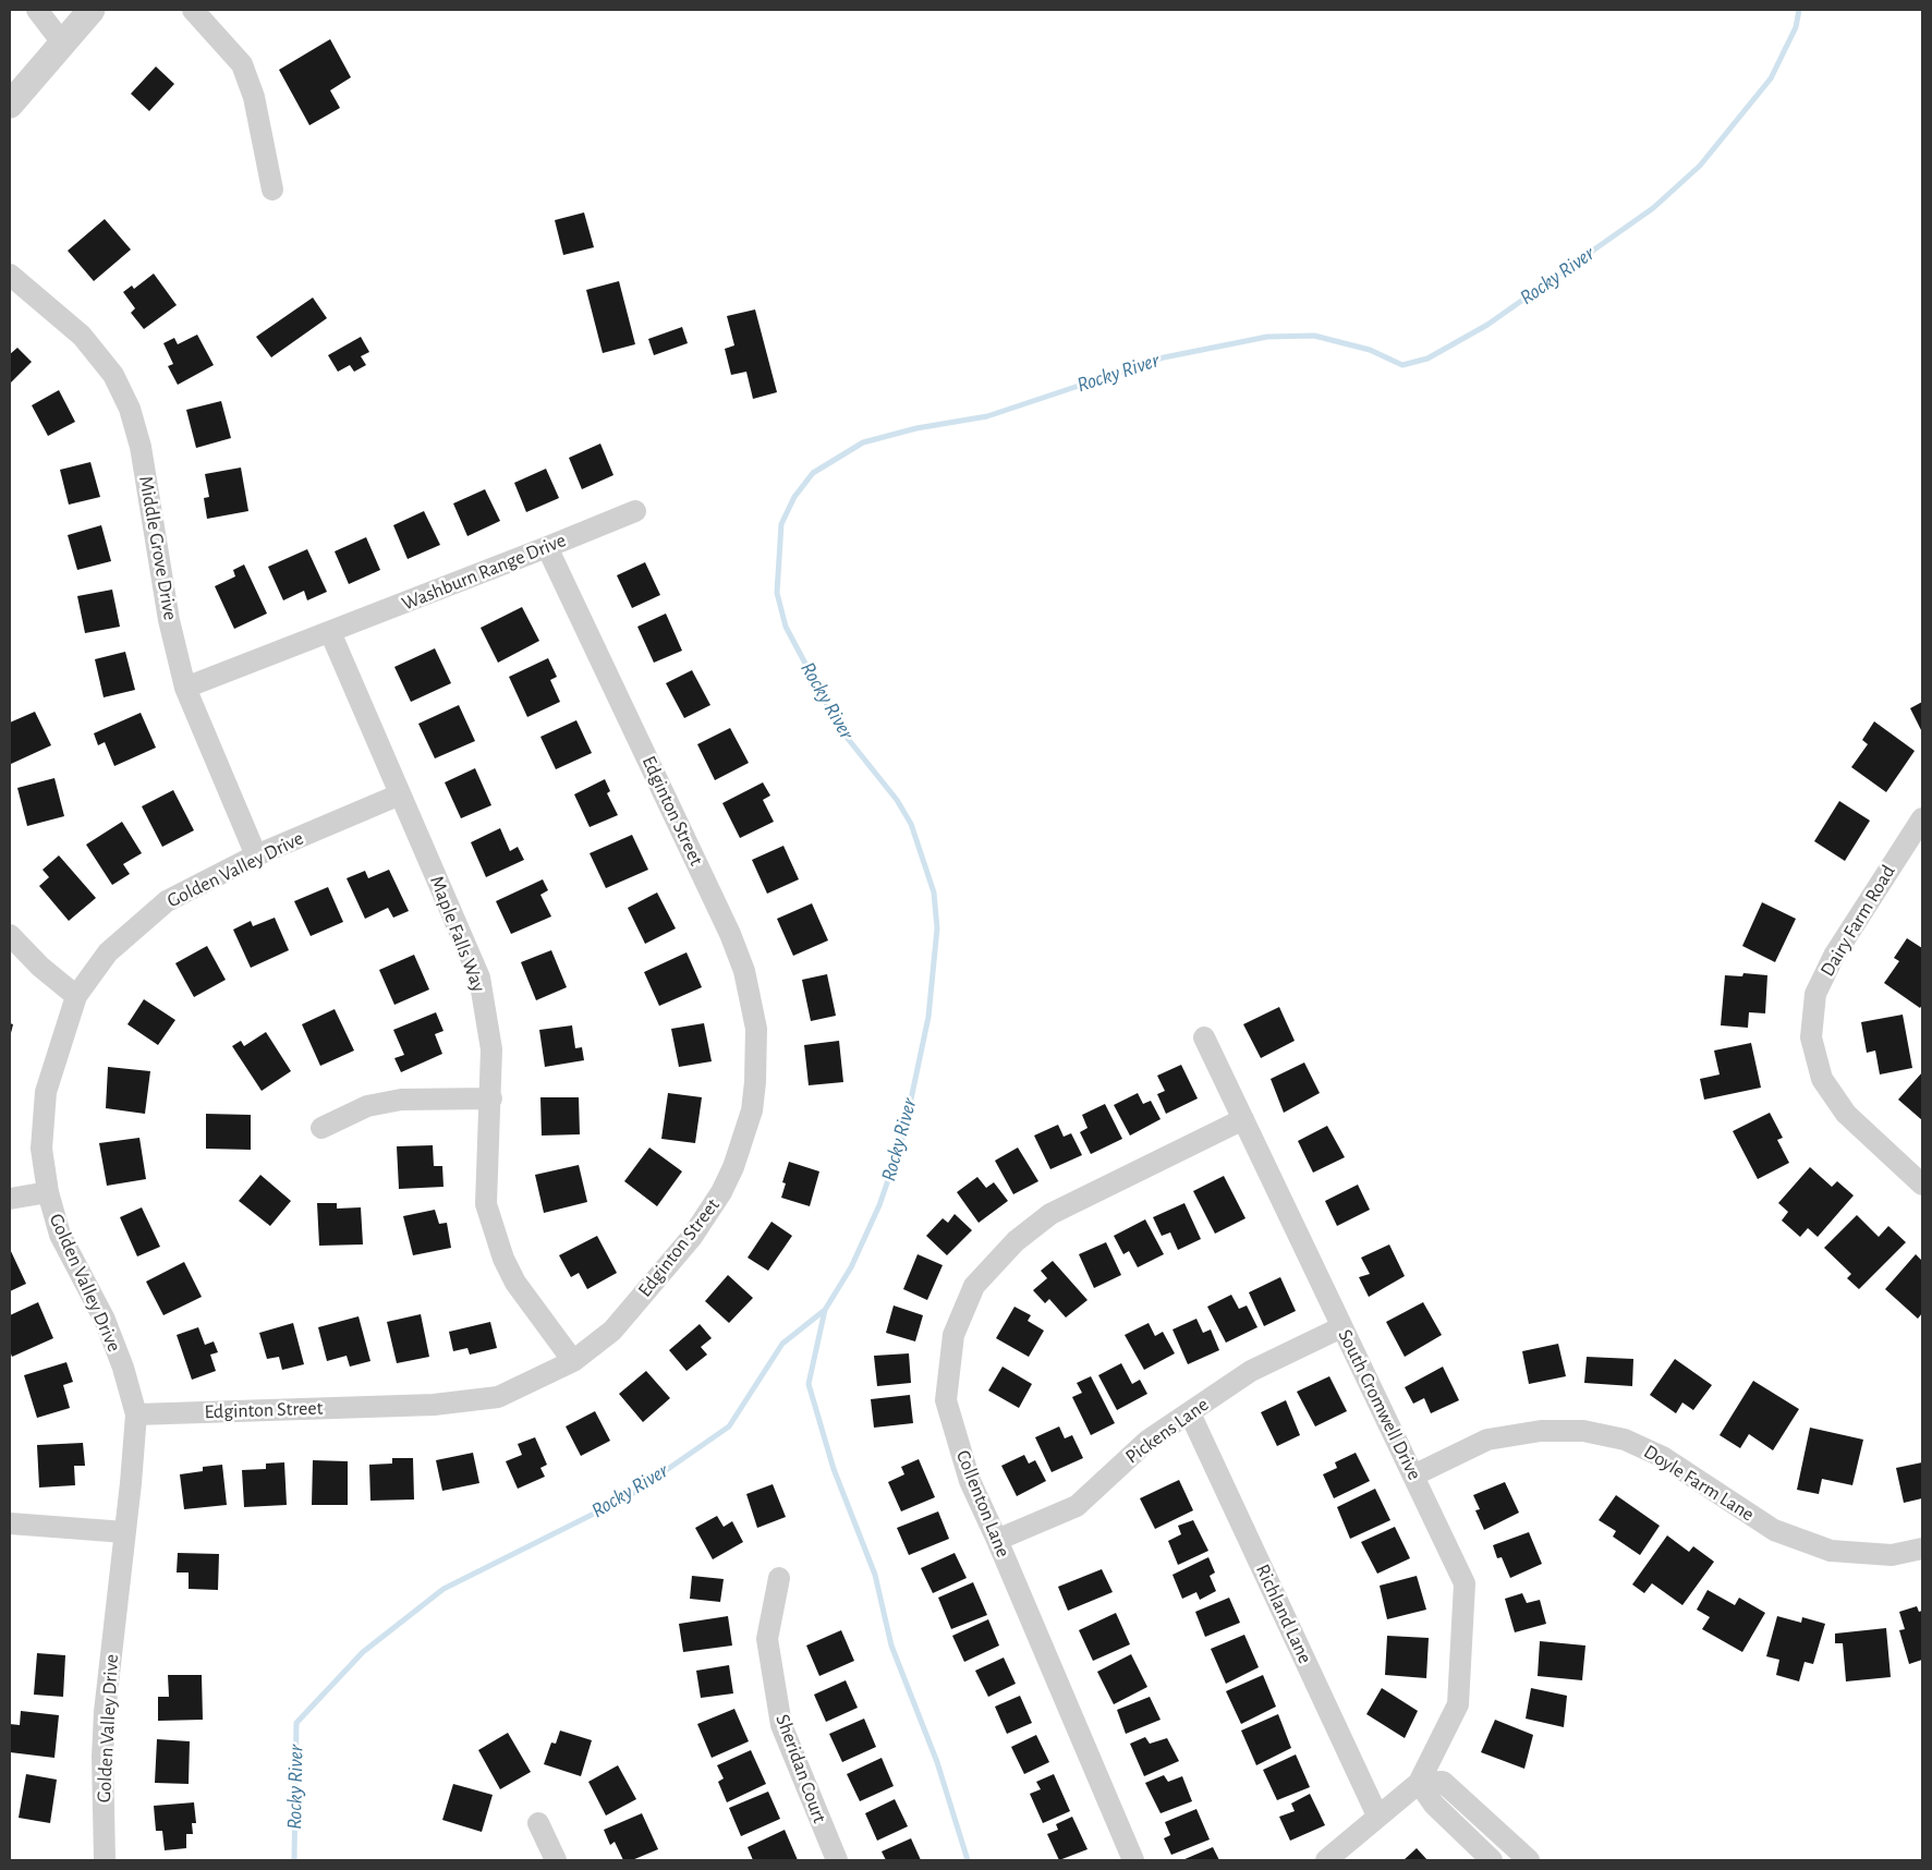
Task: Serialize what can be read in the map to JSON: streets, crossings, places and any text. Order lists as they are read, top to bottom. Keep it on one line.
{"streets":{"street":["Middle Grove Drive","Washburn Range Drive","Edginton Street","Golden Valley Drive","Dairy Farm Road","Maple Falls Way","South Cromwell Drive","Pickens Lane","Doyle Farm Lane","Collenton Lane","Richland Lane","Sheridan Court"]},"crossings":[["Middle Grove Drive","Golden Valley Drive"],["Washburn Range Drive","Edginton Street"],["Washburn Range Drive","Maple Falls Way"],["Edginton Street","Golden Valley Drive"],["Edginton Street","Maple Falls Way"],["Golden Valley Drive","Maple Falls Way"],["South Cromwell Drive","Pickens Lane"],["South Cromwell Drive","Doyle Farm Lane"],["South Cromwell Drive","Collenton Lane"],["Pickens Lane","Collenton Lane"],["Pickens Lane","Richland Lane"]],"water":["Rocky River"]}
